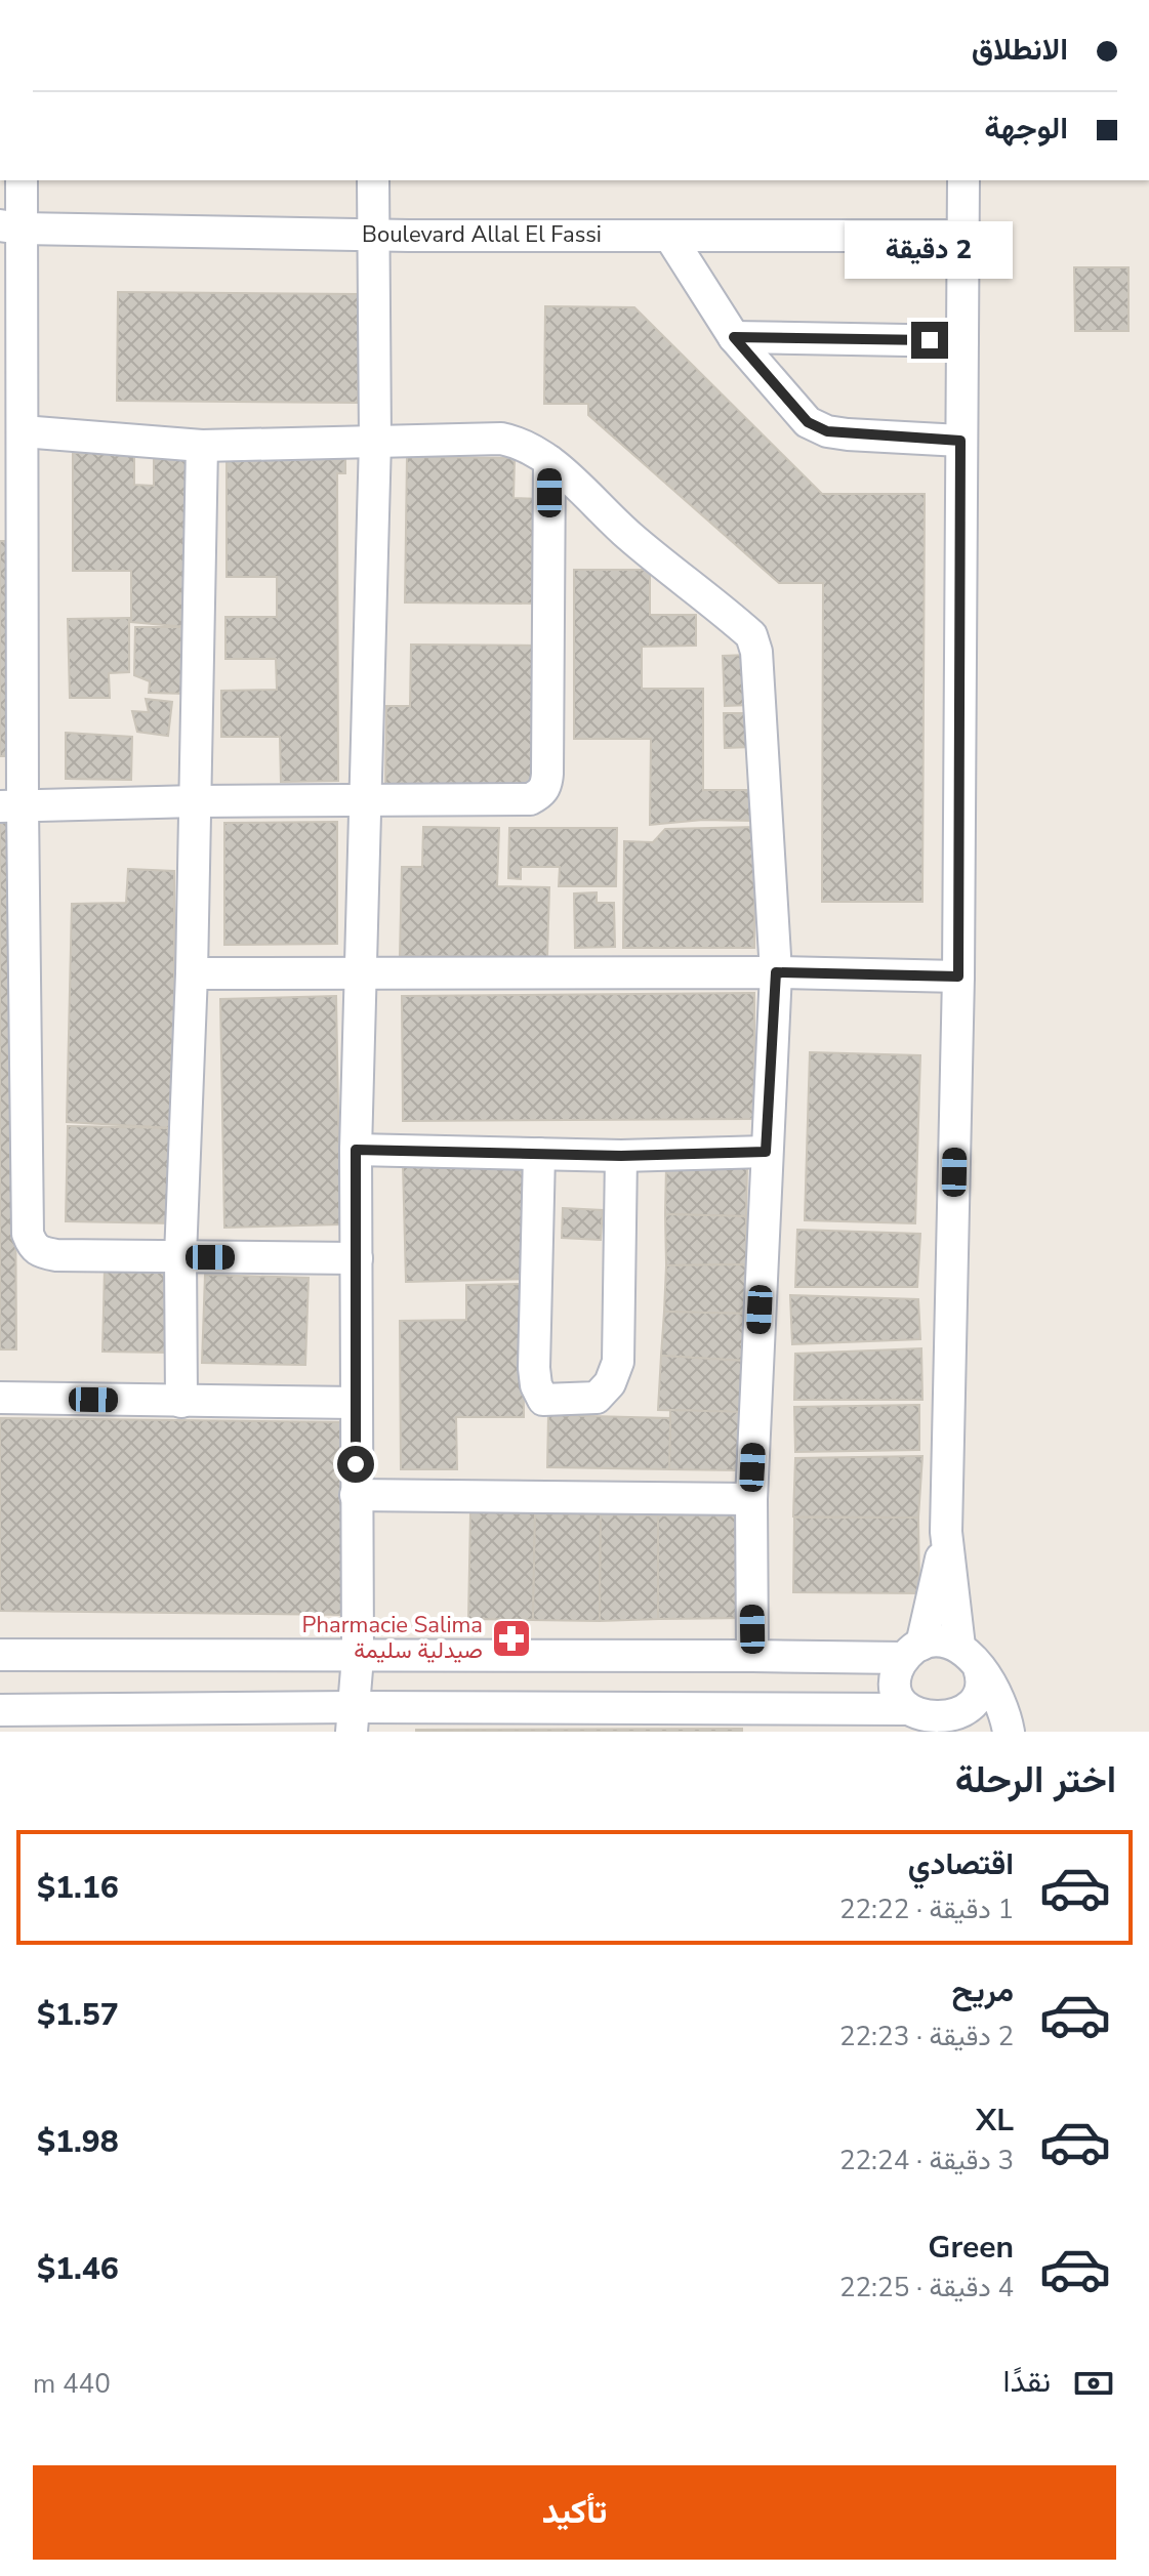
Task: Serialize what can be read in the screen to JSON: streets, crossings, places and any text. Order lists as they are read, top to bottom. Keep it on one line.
{"streets":{"street":["Boulevard Allal El Fassi"]},"places":{"pharmacy":["Pharmacie Salima صيدلية سليمة"]},"page":{"banner":["الانطلاق","الوجهة"],"bubble":"2 دقيقة","heading":"اختر الرحلة","list":[{"name":"اقتصادي","note":"1 دقيقة · 22:22","value":"$1.16"},{"name":"مريح","note":"2 دقيقة · 22:23","value":"$1.57"},{"name":"XL","note":"3 دقيقة · 22:24","value":"$1.98"},{"name":"Green","note":"4 دقيقة · 22:25","value":"$1.46"}],"pay":["نقدًا","440 m"],"buttons":"تأكيد"}}
